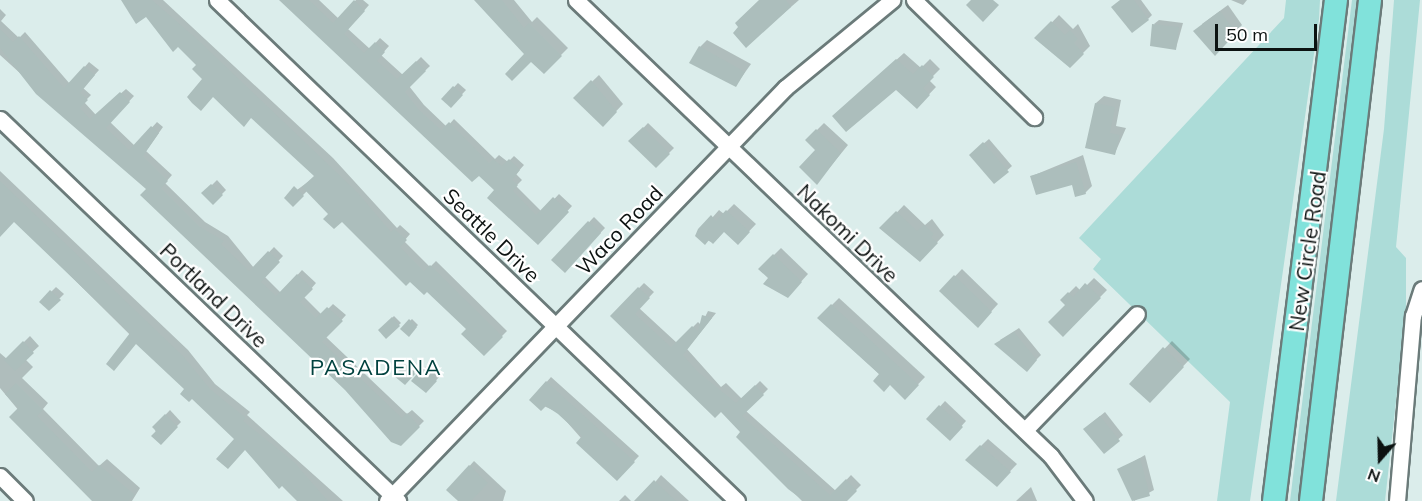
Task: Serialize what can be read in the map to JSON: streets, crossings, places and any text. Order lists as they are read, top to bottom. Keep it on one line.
{"streets":{"highway":["New Circle Road"],"street":["Waco Road","Nakomi Drive","Seattle Drive","Portland Drive"]},"crossings":[["Waco Road","Nakomi Drive"],["Waco Road","Seattle Drive"],["Waco Road","Portland Drive"]],"districts":["PASADENA"],"scale_bar":"50 m","north":"bottom"}
